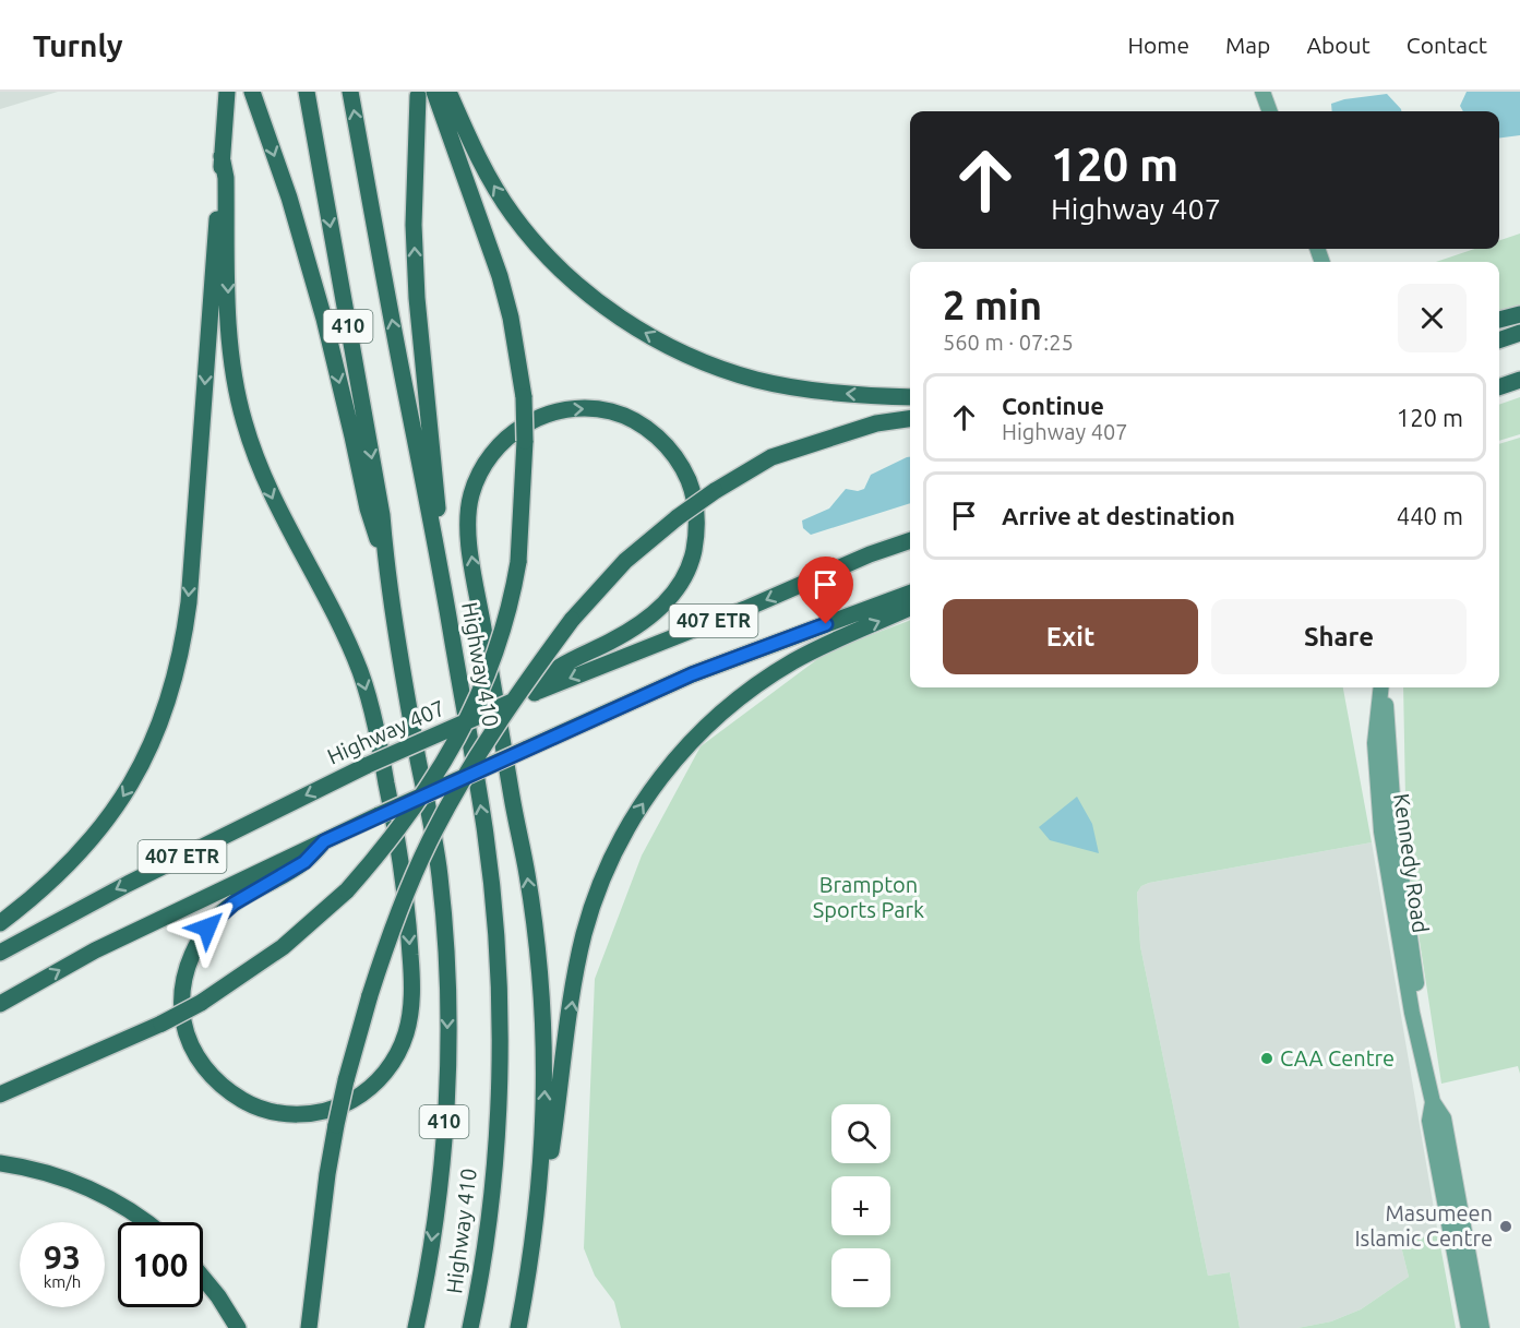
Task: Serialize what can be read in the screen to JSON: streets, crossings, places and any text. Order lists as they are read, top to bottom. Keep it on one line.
{"streets":{"highway":["410","407 ETR","Highway 410","Highway 407"],"main road":["Kennedy Road"]},"parks":["Brampton Sports Park"],"places":["CAA Centre","Masumeen Islamic Centre"],"page":{"header":"Turnly","nav":["Home","Map","About","Contact"],"turn":["120 m","Highway 407"],"heading":["2 min","560 m · 07:25"],"list":[{"name":"Continue","note":"Highway 407","value":"120 m"},{"name":"Arrive at destination","value":"440 m"}],"buttons":["Exit","Share"],"map_buttons":["+","−"],"speed":"93 km/h","limit":"100"}}
